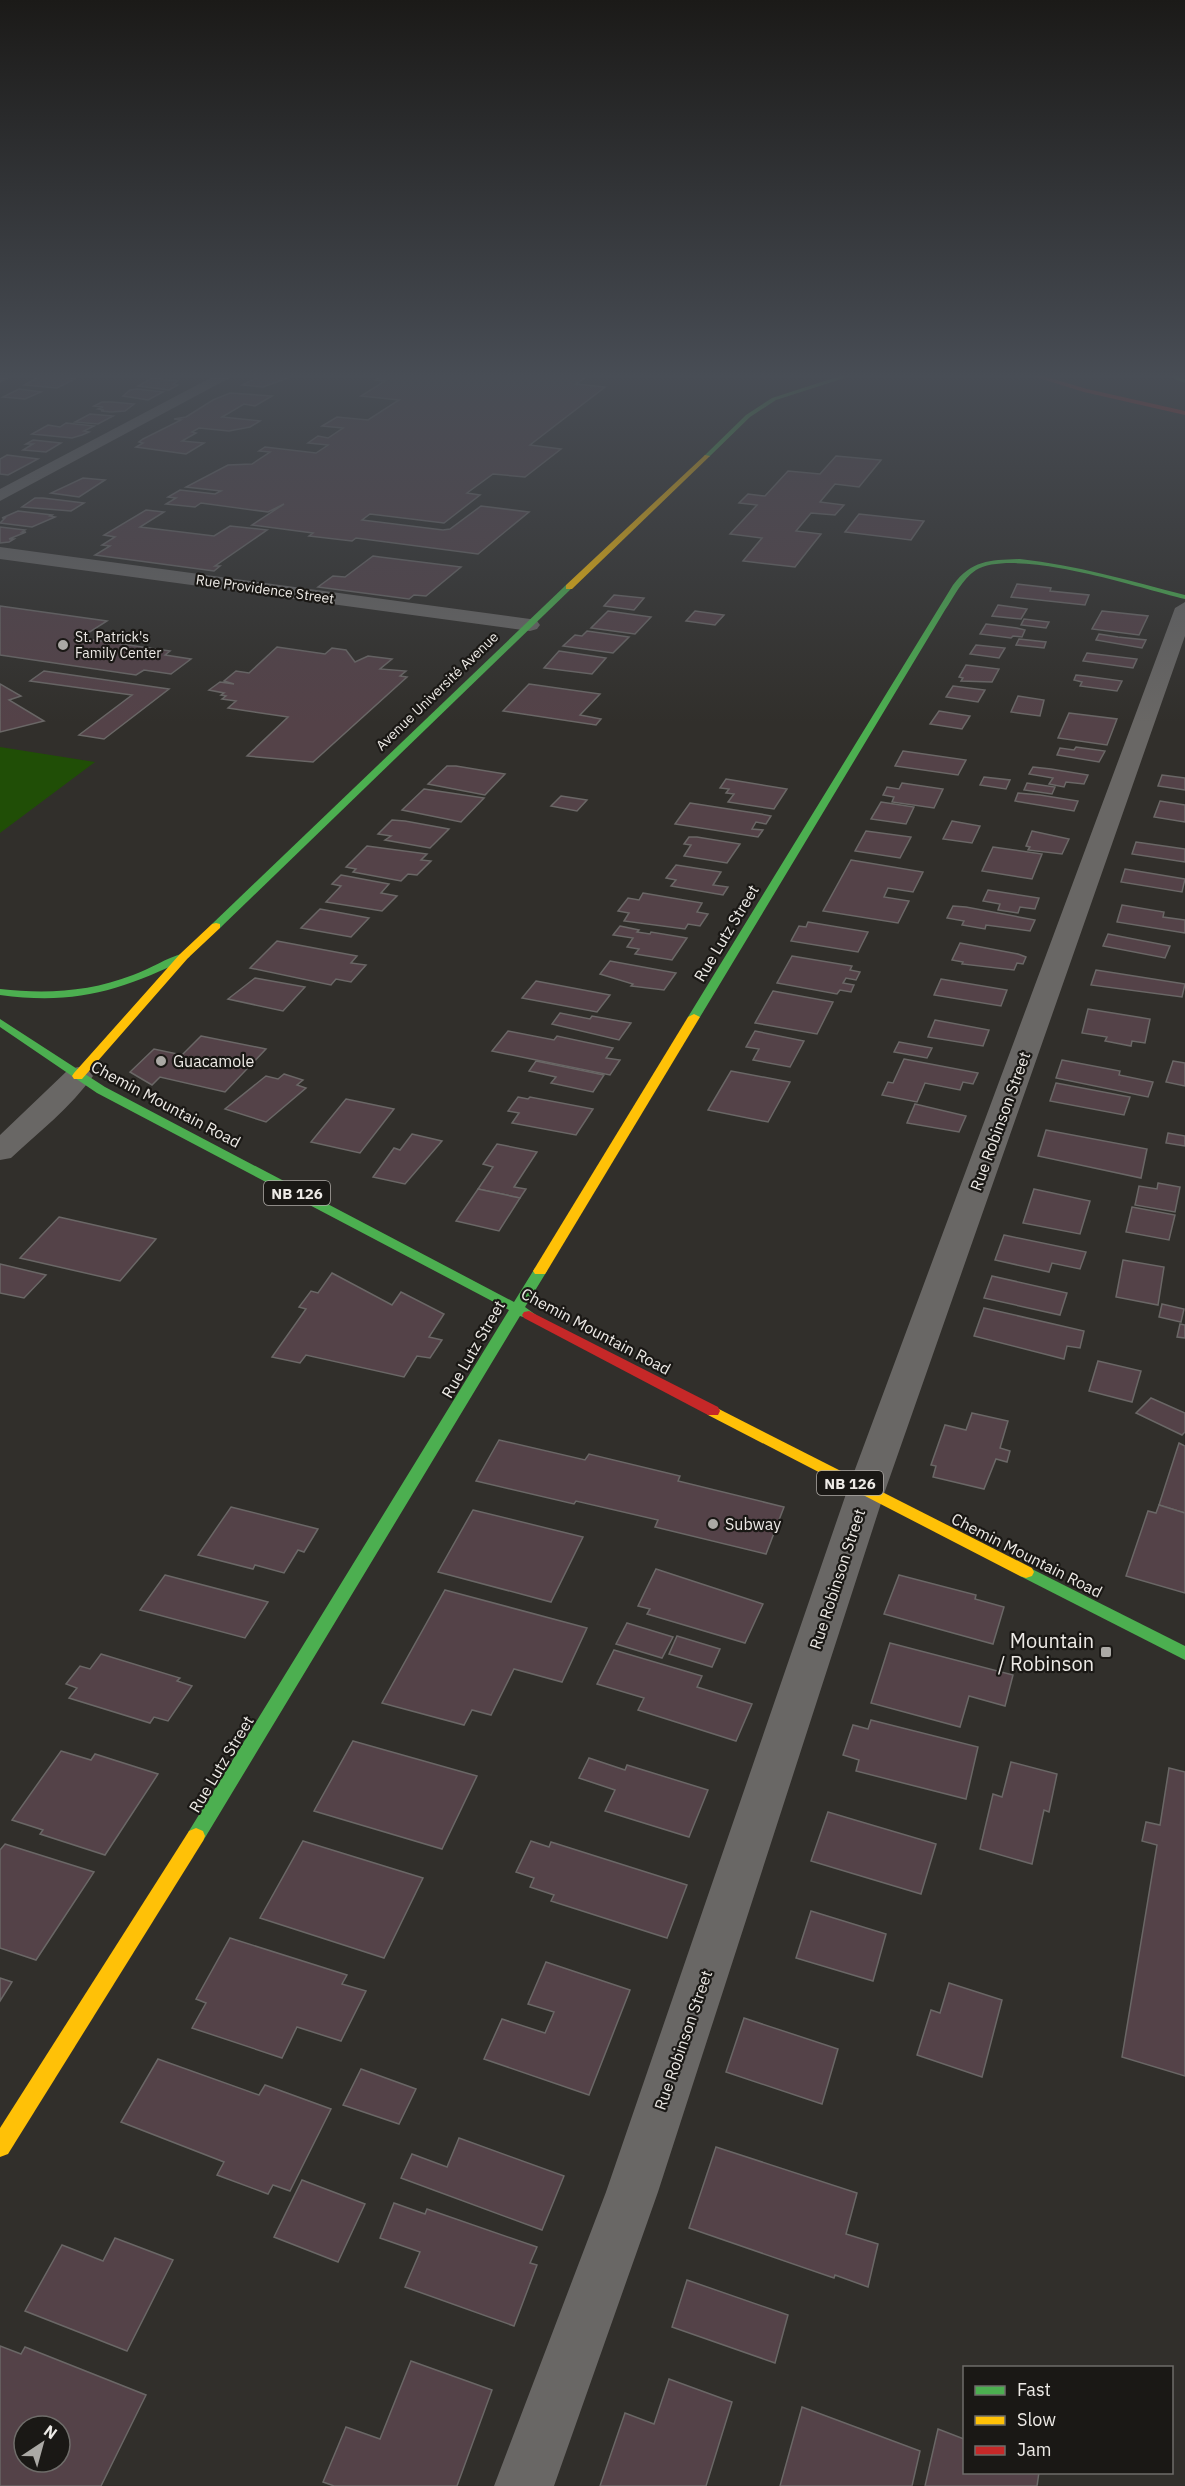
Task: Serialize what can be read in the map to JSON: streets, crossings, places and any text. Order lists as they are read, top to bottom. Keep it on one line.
{"streets":{"main road":["Avenue Université Avenue","Rue Lutz Street","Chemin Mountain Road","NB 126"],"street":["Rue Providence Street","Rue Robinson Street"]},"crossings":[["Rue Providence Street","Avenue Université Avenue"],["Avenue Université Avenue","Chemin Mountain Road"],["Rue Lutz Street","Chemin Mountain Road"],["Chemin Mountain Road","Rue Robinson Street"]],"places":{"other":["St. Patrick's Family Center","Guacamole","Subway"],"transit":["Mountain / Robinson"]},"legend":["Fast","Slow","Jam"],"north":"top right"}
